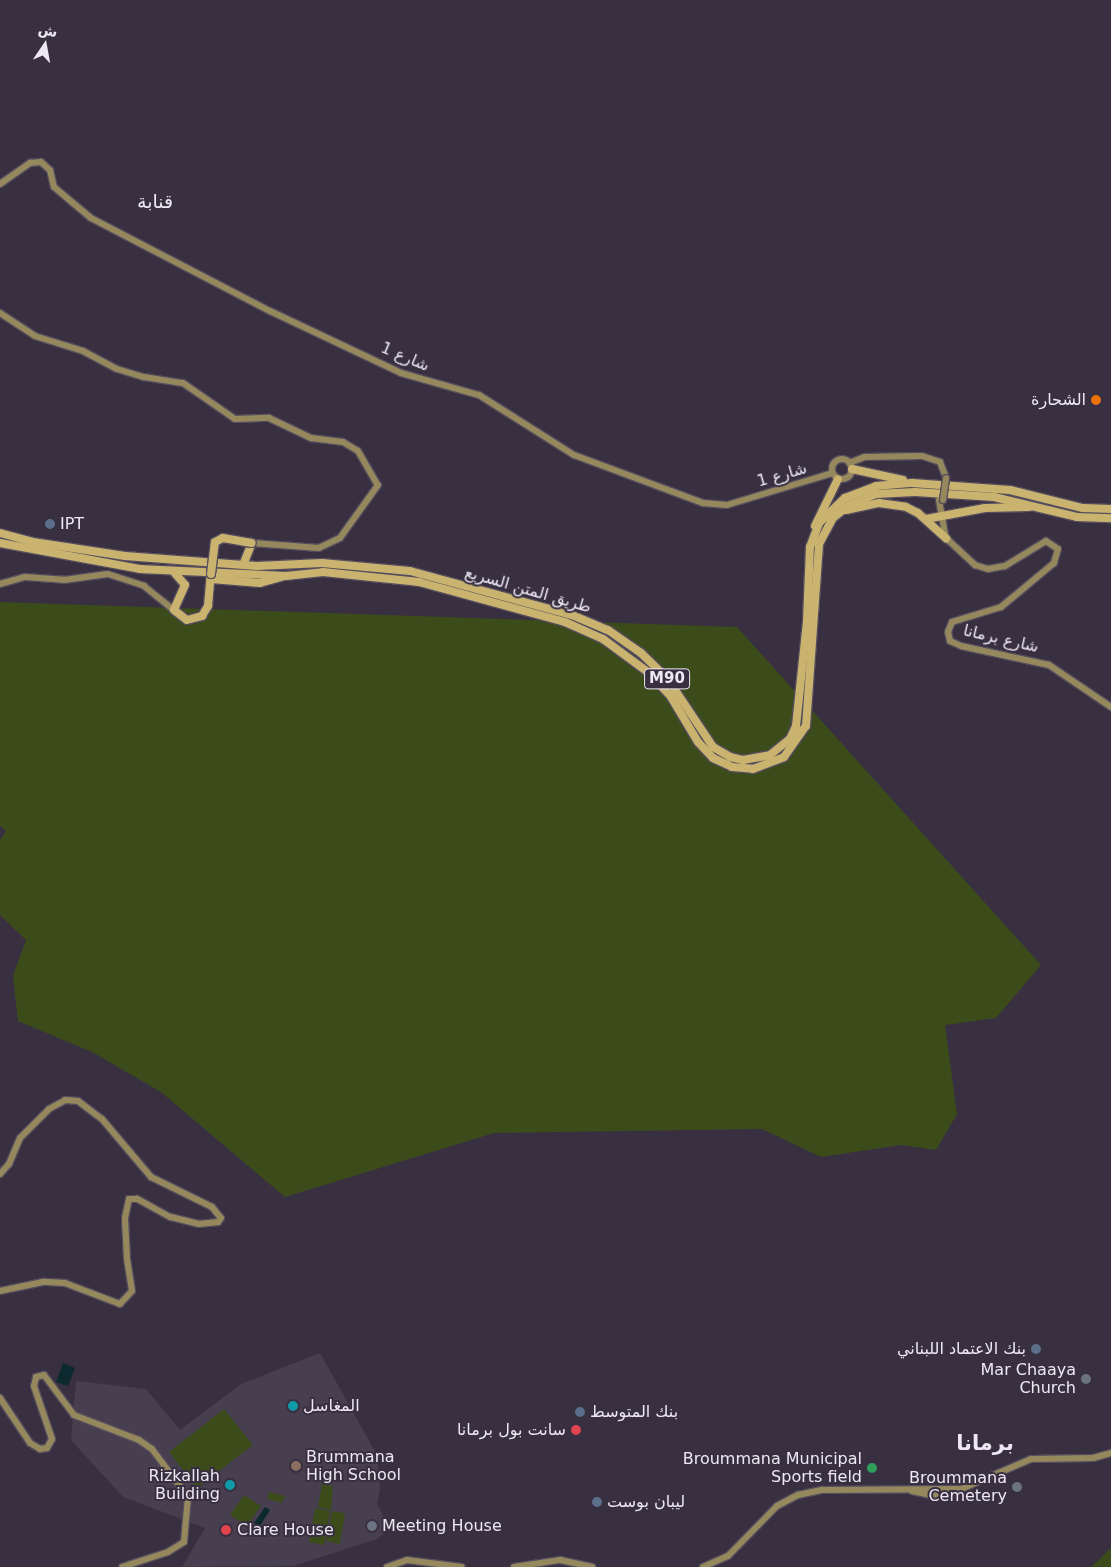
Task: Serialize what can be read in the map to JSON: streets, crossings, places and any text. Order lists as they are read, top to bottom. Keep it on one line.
{"streets":{"highway":["طريق المتن السريع","M90"],"street":["شارع 1","شارع برمانا"]},"districts":["قنابة","برمانا"],"places":["الشحارة","IPT","بنك الاعتماد اللبناني","Mar Chaaya Church","المغاسل","بنك المتوسط","سانت بول برمانا","Brummana High School","Broummana Municipal Sports field","Rizkallah Building","Broummana Cemetery","ليبان بوست","Meeting House","Clare House"],"north":"top"}
